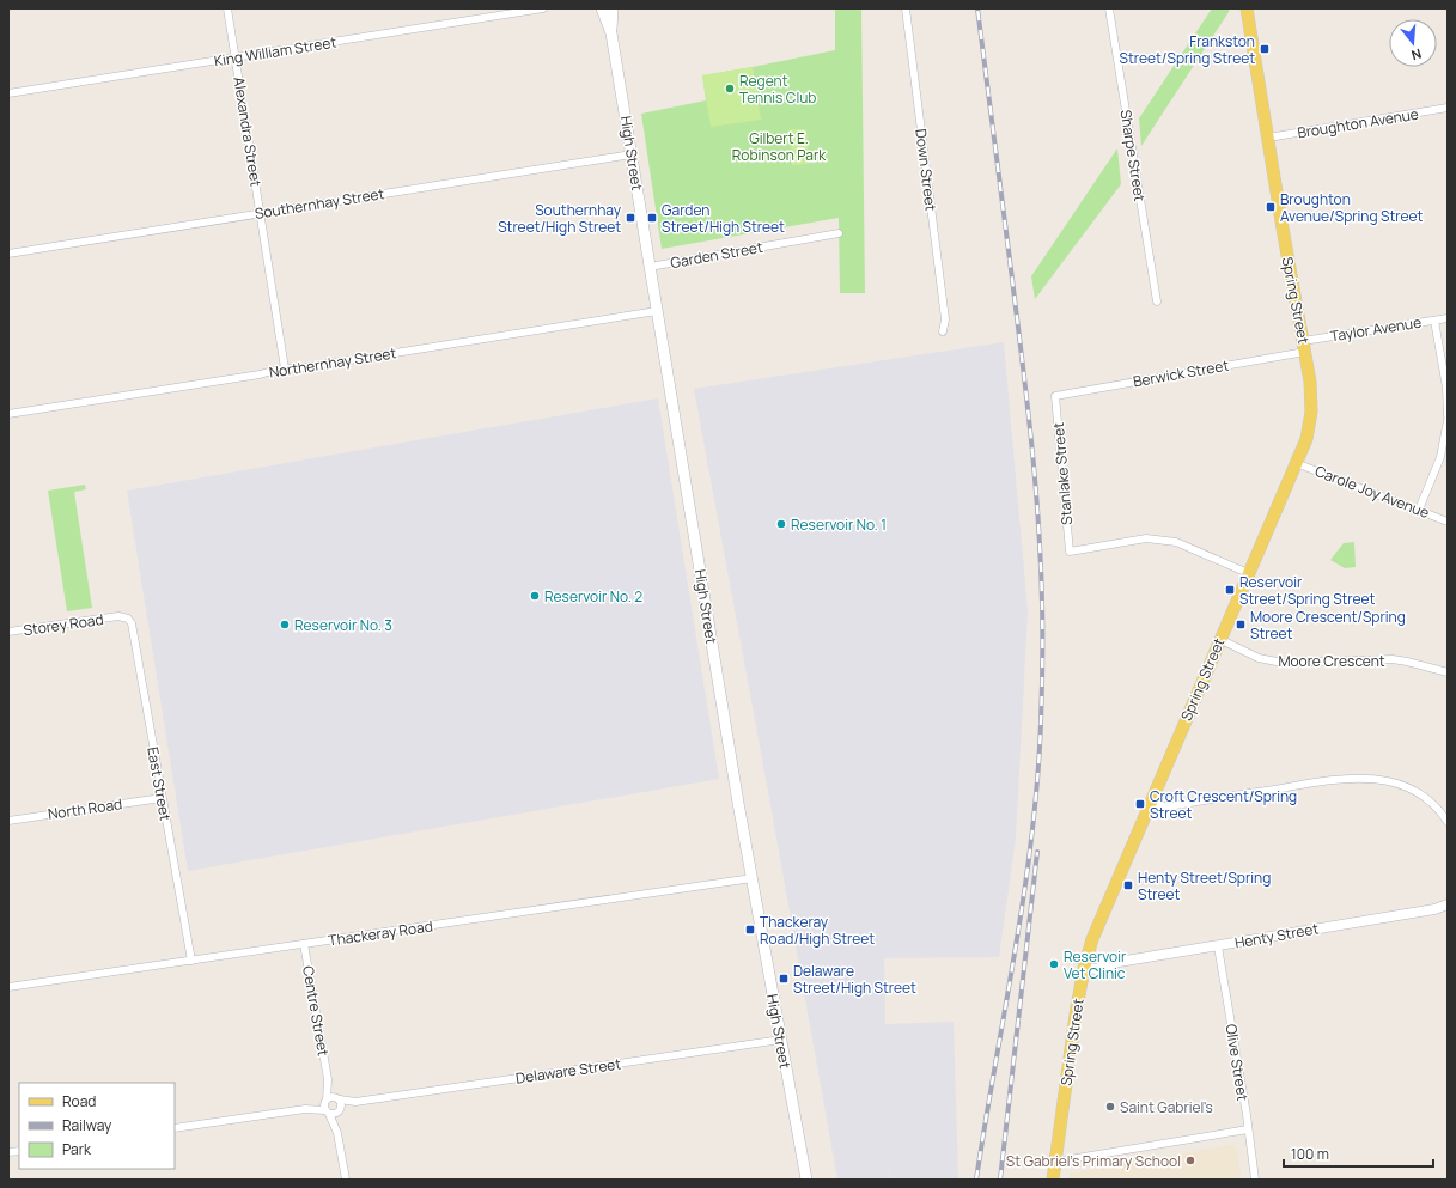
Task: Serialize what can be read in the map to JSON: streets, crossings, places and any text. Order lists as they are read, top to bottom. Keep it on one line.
{"streets":{"main road":["High Street","Spring Street"],"street":["King William Street","Broughton Avenue","Alexandra Street","Sharpe Street","Down Street","Southernhay Street","Garden Street","Taylor Avenue","Northernhay Street","Berwick Street","Stanlake Street","Carole Joy Avenue","Storey Road","Moore Crescent","East Street","North Road","Thackeray Road","Henty Street","Centre Street","Olive Street","Delaware Street"]},"crossings":[["King William Street","Alexandra Street"],["Broughton Avenue","Spring Street"],["Alexandra Street","Southernhay Street"],["Alexandra Street","Northernhay Street"],["High Street","Southernhay Street"],["High Street","Garden Street"],["High Street","Northernhay Street"],["High Street","Thackeray Road"],["High Street","Delaware Street"],["Spring Street","Taylor Avenue"],["Spring Street","Berwick Street"],["Spring Street","Stanlake Street"],["Spring Street","Carole Joy Avenue"],["Spring Street","Moore Crescent"],["Spring Street","Henty Street"],["Taylor Avenue","Berwick Street"],["Berwick Street","Stanlake Street"],["Storey Road","East Street"],["East Street","North Road"],["East Street","Thackeray Road"],["Thackeray Road","Centre Street"],["Henty Street","Olive Street"],["Centre Street","Delaware Street"]],"parks":["Gilbert E. Robinson Park"],"places":{"transit":["Frankston Street/Spring Street","Broughton Avenue/Spring Street","Southernhay Street/High Street","Garden Street/High Street","Reservoir Street/Spring Street","Moore Crescent/Spring Street","Croft Crescent/Spring Street","Henty Street/Spring Street","Thackeray Road/High Street","Delaware Street/High Street"],"other":["Regent Tennis Club","Reservoir No. 1","Reservoir No. 2","Reservoir No. 3","Reservoir Vet Clinic","Saint Gabriel's","St Gabriel's Primary School"]},"legend":["Road","Railway","Park"],"scale_bar":"100 m","north":"bottom"}
